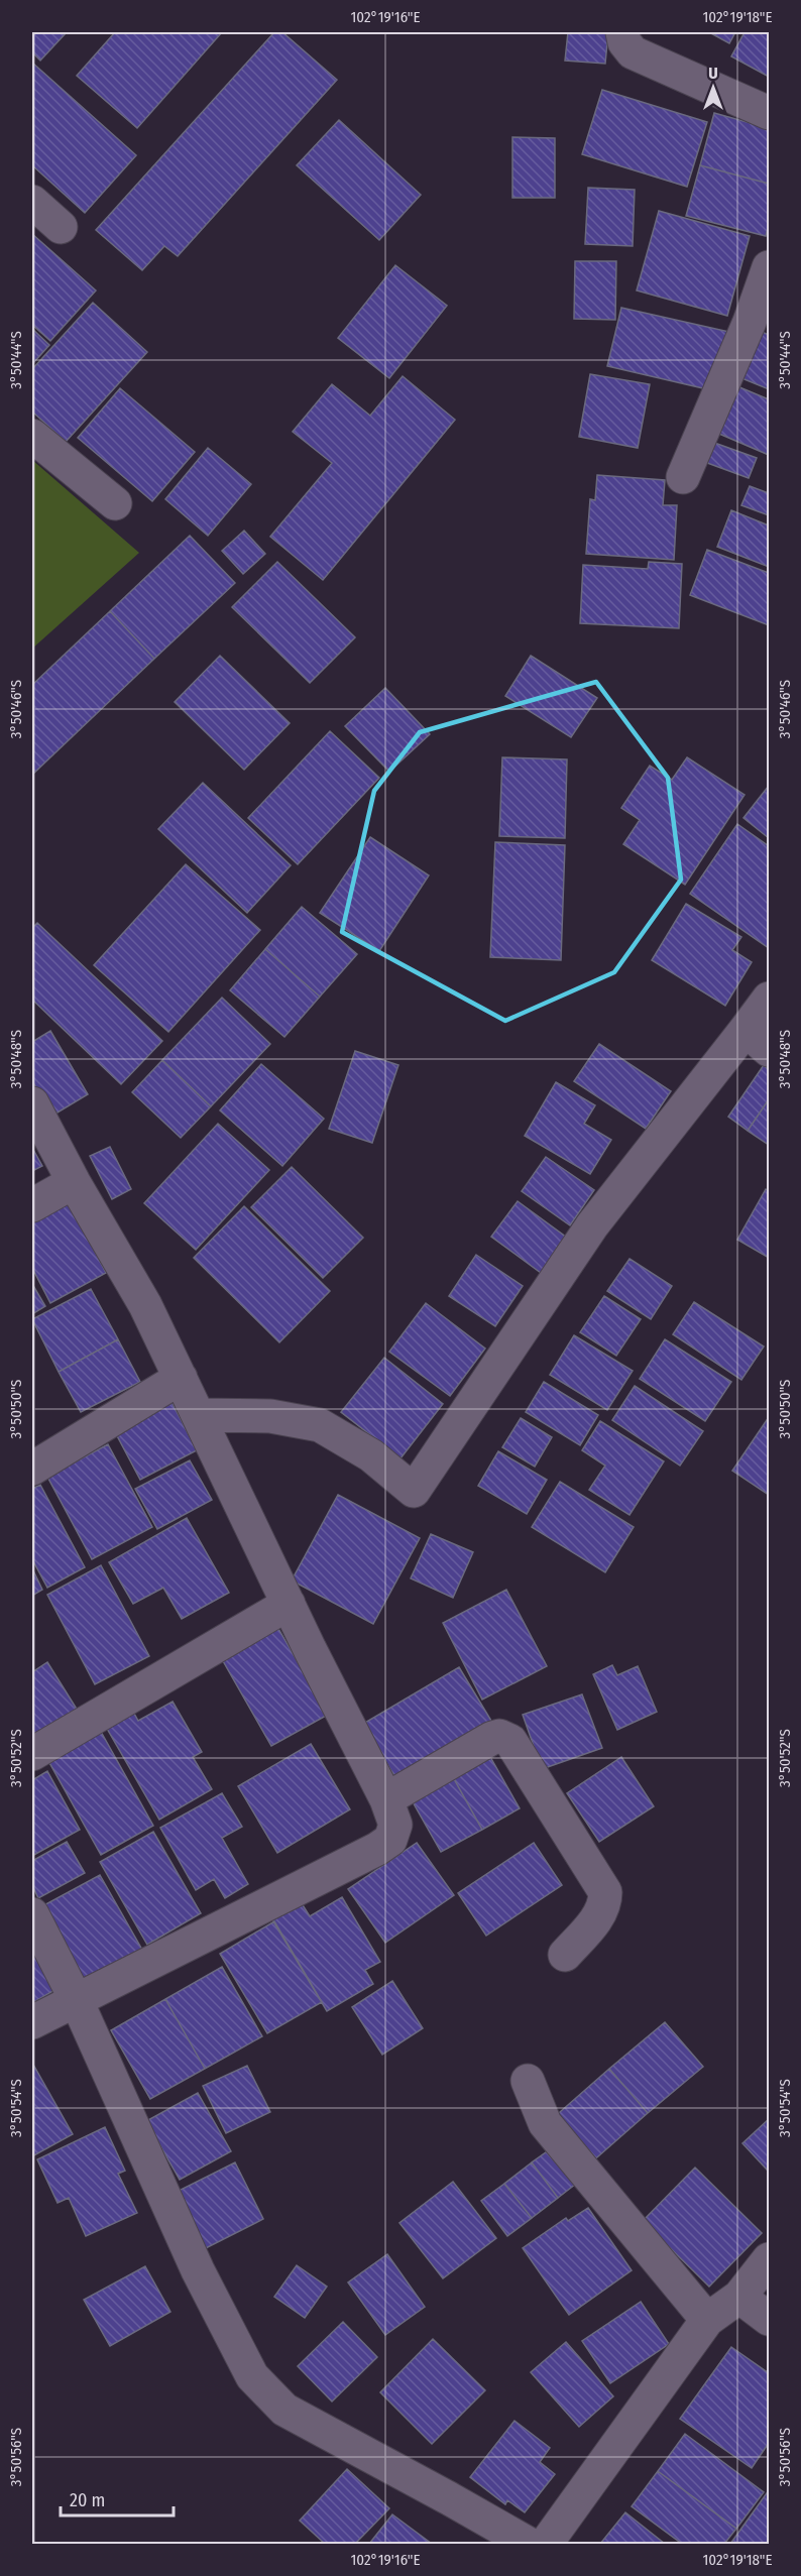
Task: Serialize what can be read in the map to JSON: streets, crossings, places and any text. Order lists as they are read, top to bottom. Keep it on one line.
{"scale_bar":"20 m","north":"top","coordinates":["102°19'16\"E","102°19'18\"E","3°50'44\"S","3°50'46\"S","3°50'48\"S","3°50'50\"S","3°50'52\"S","3°50'54\"S","3°50'56\"S"]}
